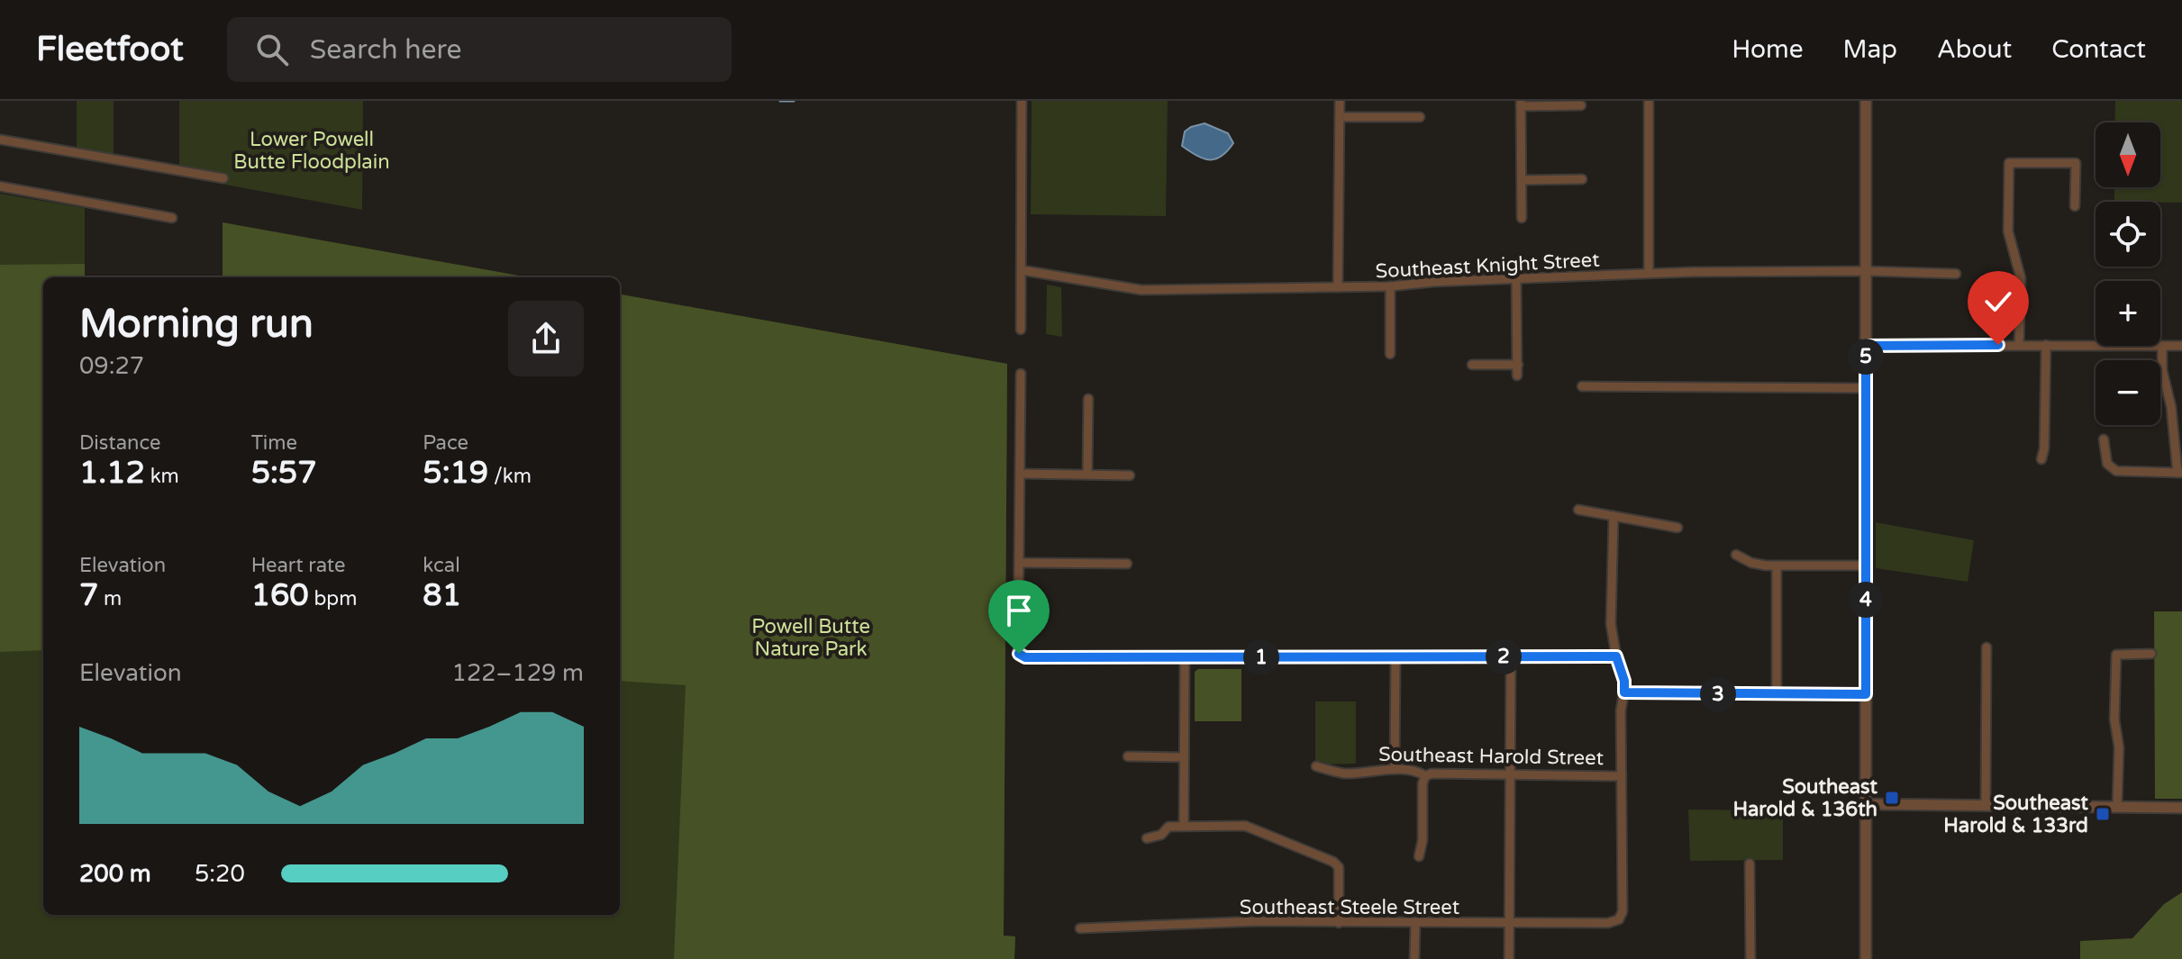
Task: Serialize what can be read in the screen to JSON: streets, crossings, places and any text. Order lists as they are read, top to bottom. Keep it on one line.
{"streets":{"street":["Southeast Knight Street","Southeast Harold Street","Southeast Steele Street"]},"crossings":[["Southeast Harold Street","Southeast Steele Street"]],"parks":["Lower Powell Butte Floodplain","Powell Butte Nature Park"],"places":{"transit":["Southeast Harold & 136th","Southeast Harold & 133rd"]},"north":"bottom","page":{"header":"Fleetfoot","search":"Search here","nav":["Home","Map","About","Contact"],"map_buttons":["+","−"],"heading":["Morning run","09:27"],"pins":["5","4","2","1","3"],"stats":[["Distance","1.12 km"],["Time","5:57"],["Pace","5:19 /km"],["Elevation","7 m"],["Heart rate","160 bpm"],["kcal","81"]],"chart":["Elevation","122–129 m"],"list":[{"name":"200 m","note":"5:20"}]}}
